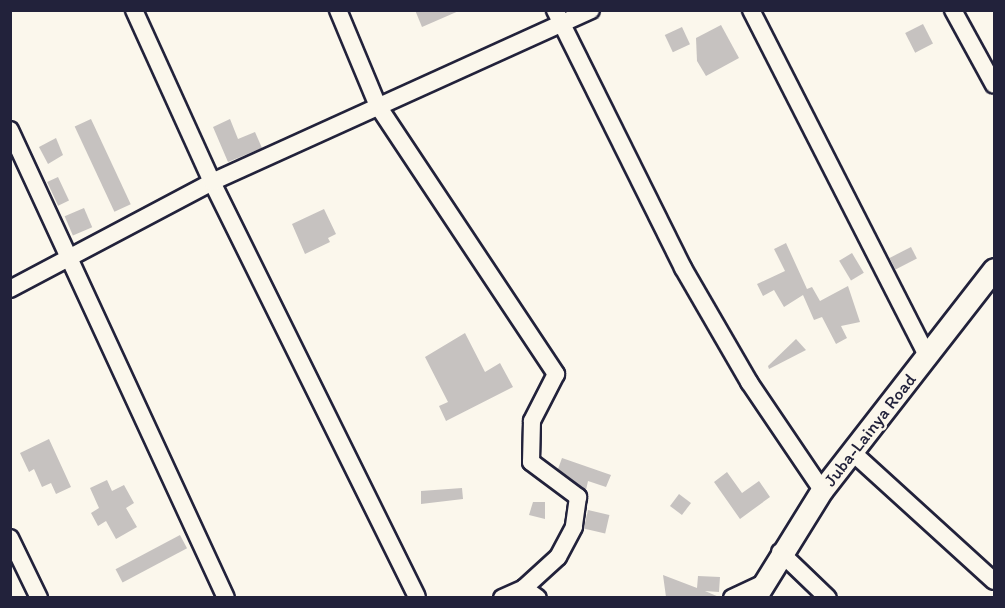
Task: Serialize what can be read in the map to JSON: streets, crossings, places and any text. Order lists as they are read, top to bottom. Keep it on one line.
{"streets":{"main road":["Juba-Lainya Road"]}}
